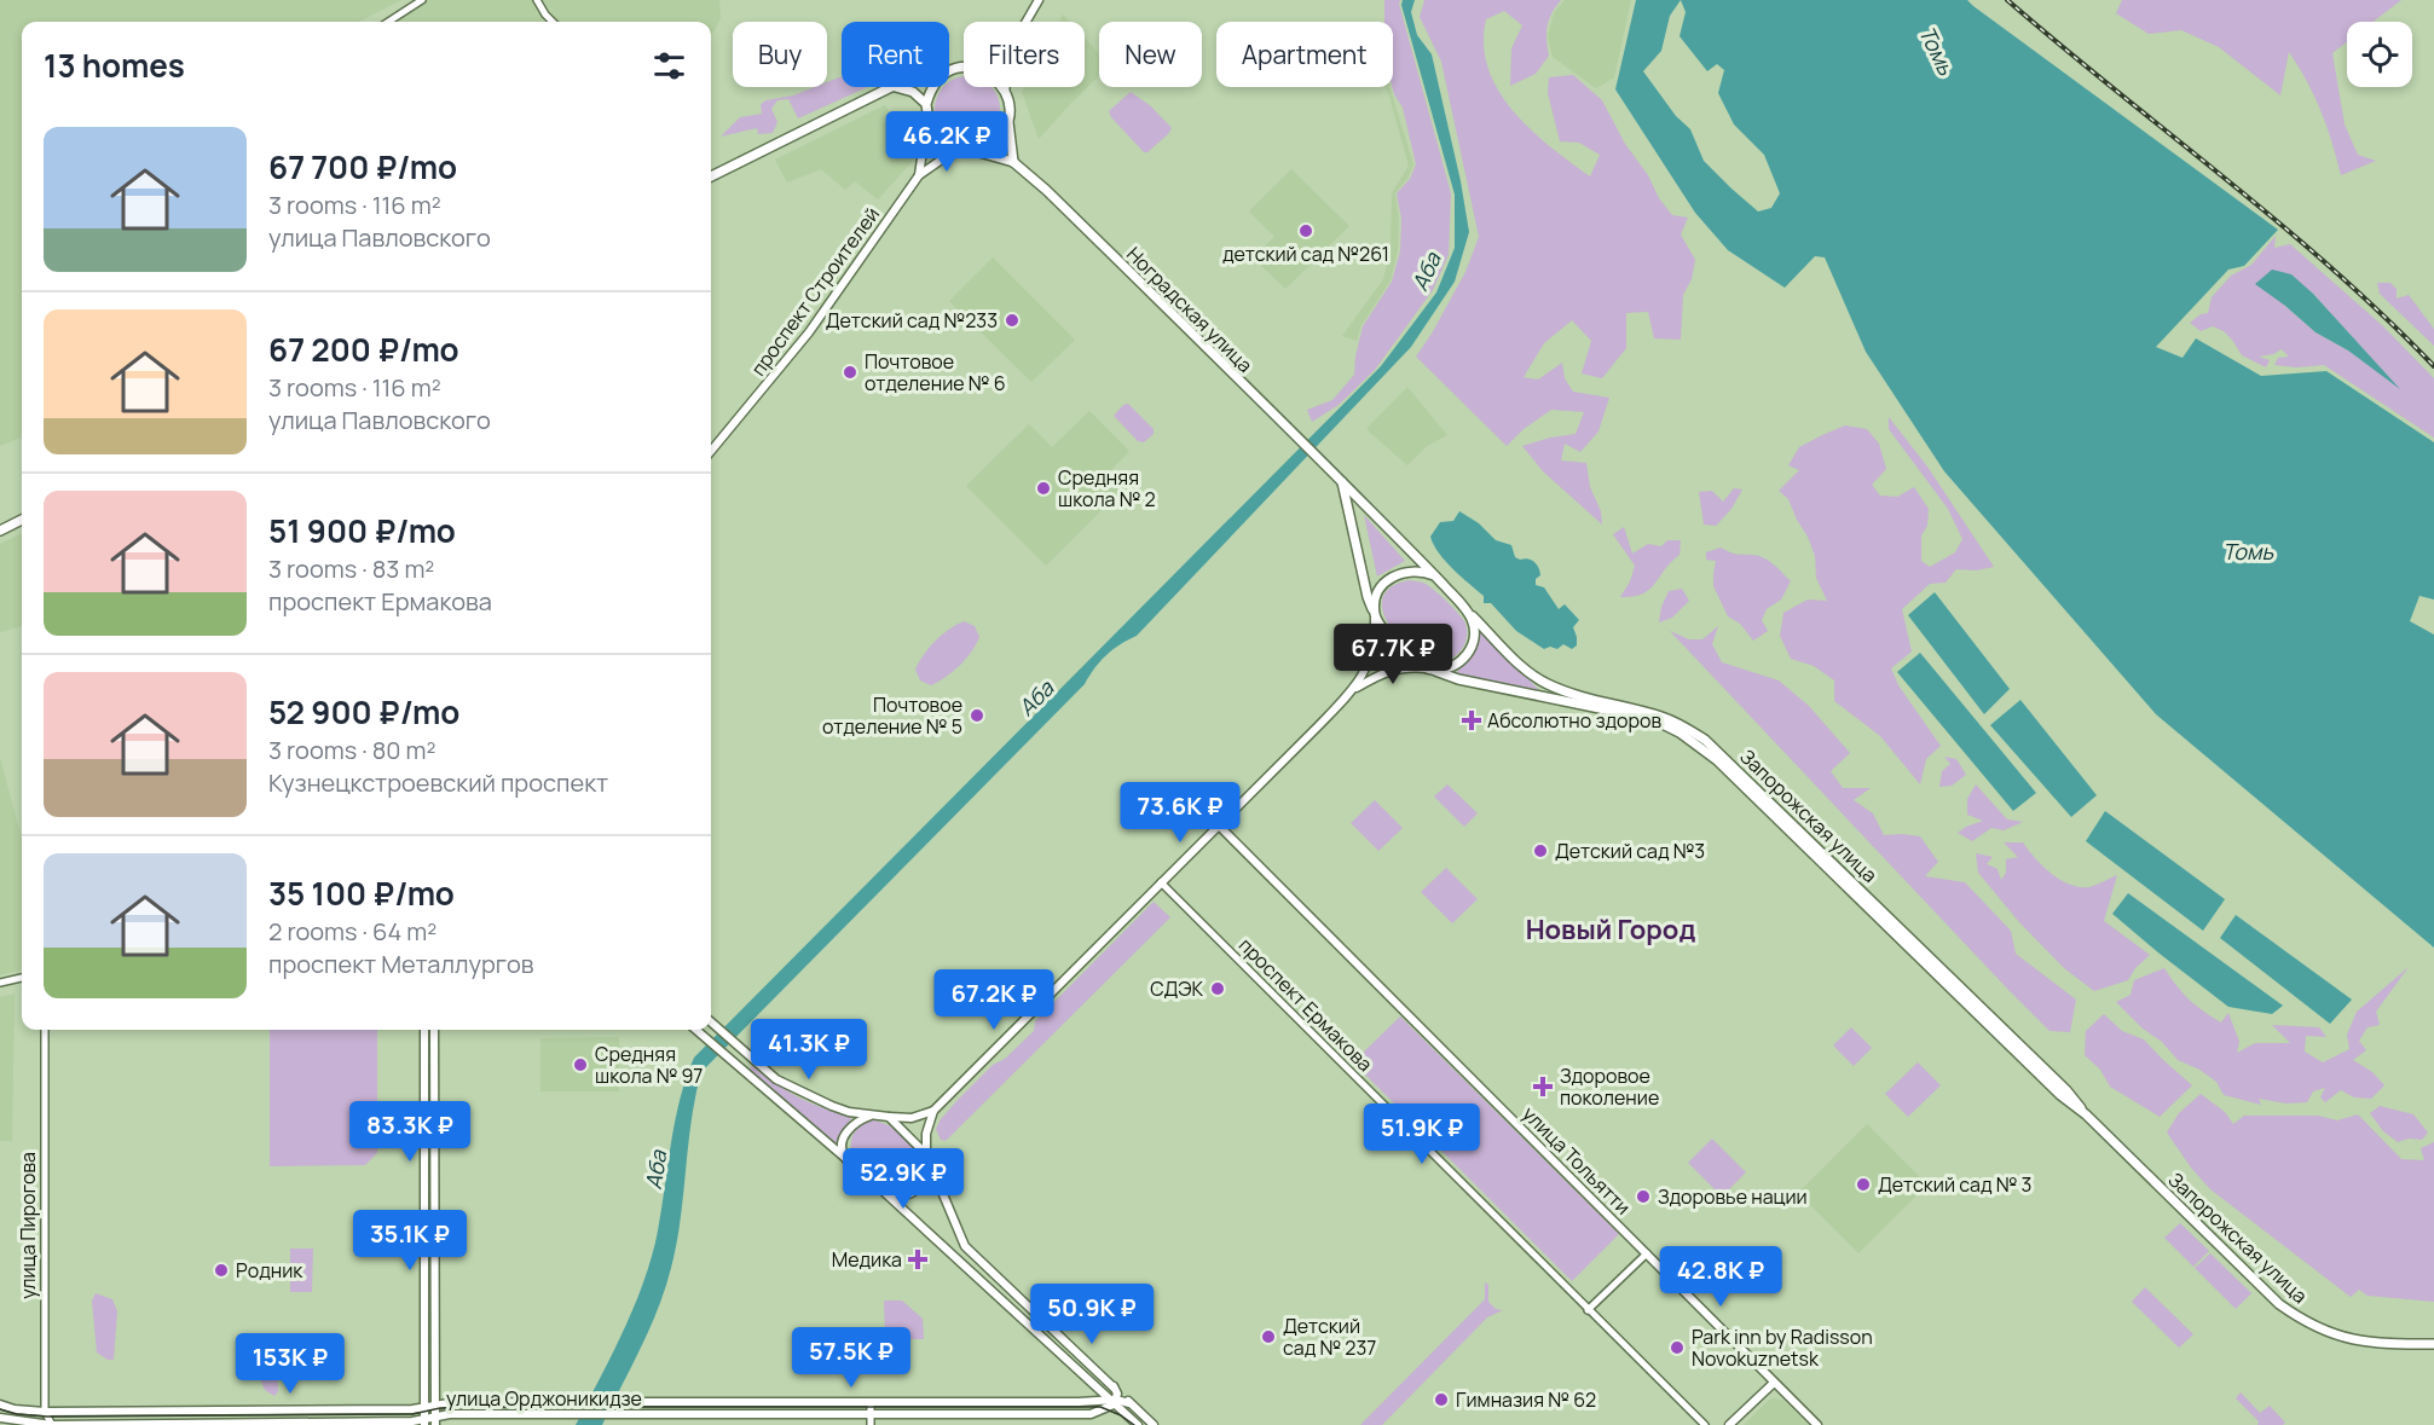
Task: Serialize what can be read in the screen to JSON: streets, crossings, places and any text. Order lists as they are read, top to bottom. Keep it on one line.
{"streets":{"main road":["проспект Строителей","Ноградская улица","Запорожская улица","улица Тольятти","улица Орджоникидзе"],"street":["проспект Ермакова","улица Пирогова"]},"crossings":[["Ноградская улица","Запорожская улица"],["улица Пирогова","улица Орджоникидзе"]],"districts":["Новый Город"],"water":["Томь","Аба"],"places":{"other":["детский сад №261","Детский сад №233","Почтовое отделение № 6","Средняя школа № 2","Почтовое отделение № 5","Детский сад №3","СДЭК","Средняя школа № 97","Детский сад № 3","Здоровье нации","Родник","Детский сад № 237","Park inn by Radisson Novokuznetsk","Гимназия № 62"],"health":["Абсолютно здоров","Здоровое поколение","Медика"]},"page":{"chip":["Buy","Rent","Filters","New","Apartment"],"heading":"13 homes","list":[{"name":"67 700 ₽/mo","note":"3 rooms · 116 m² · улица Павловского"},{"name":"67 200 ₽/mo","note":"3 rooms · 116 m² · улица Павловского"},{"name":"51 900 ₽/mo","note":"3 rooms · 83 m² · проспект Ермакова"},{"name":"52 900 ₽/mo","note":"3 rooms · 80 m² · Кузнецкстроевский проспект"},{"name":"35 100 ₽/mo","note":"2 rooms · 64 m² · проспект Металлургов"}],"price":["46.2K ₽","67.7K ₽","73.6K ₽","67.2K ₽","41.3K ₽","83.3K ₽","51.9K ₽","52.9K ₽","35.1K ₽","42.8K ₽","50.9K ₽","57.5K ₽","153K ₽"]}}
